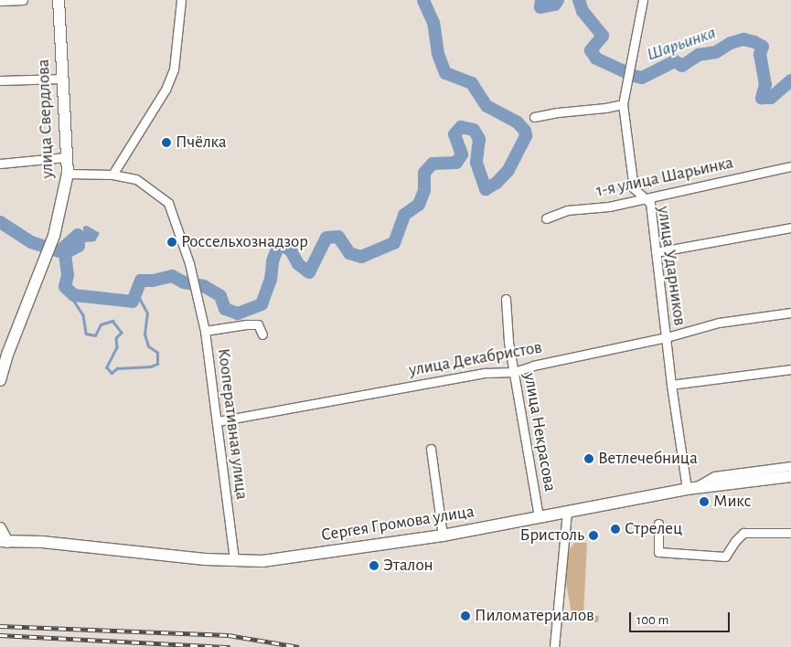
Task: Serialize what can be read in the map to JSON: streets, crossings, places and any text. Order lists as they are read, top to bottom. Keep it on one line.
{"streets":{"street":["улица Свердлова","1-я улица Шарьинка","улица Ударников","улица Декабристов","Кооперативная улица","улица Некрасова","Сергея Громова улица"]},"crossings":[["улица Свердлова","Кооперативная улица"],["1-я улица Шарьинка","улица Ударников"],["улица Ударников","улица Декабристов"],["улица Ударников","Сергея Громова улица"],["улица Декабристов","Кооперативная улица"],["улица Декабристов","улица Некрасова"],["Кооперативная улица","Сергея Громова улица"],["улица Некрасова","Сергея Громова улица"]],"water":["Шарьинка"],"places":["Пчёлка","Россельхознадзор","Ветлечебница","Микс","Стрелец","Бристоль","Эталон","Пиломатериалов"],"scale_bar":"100 m"}
